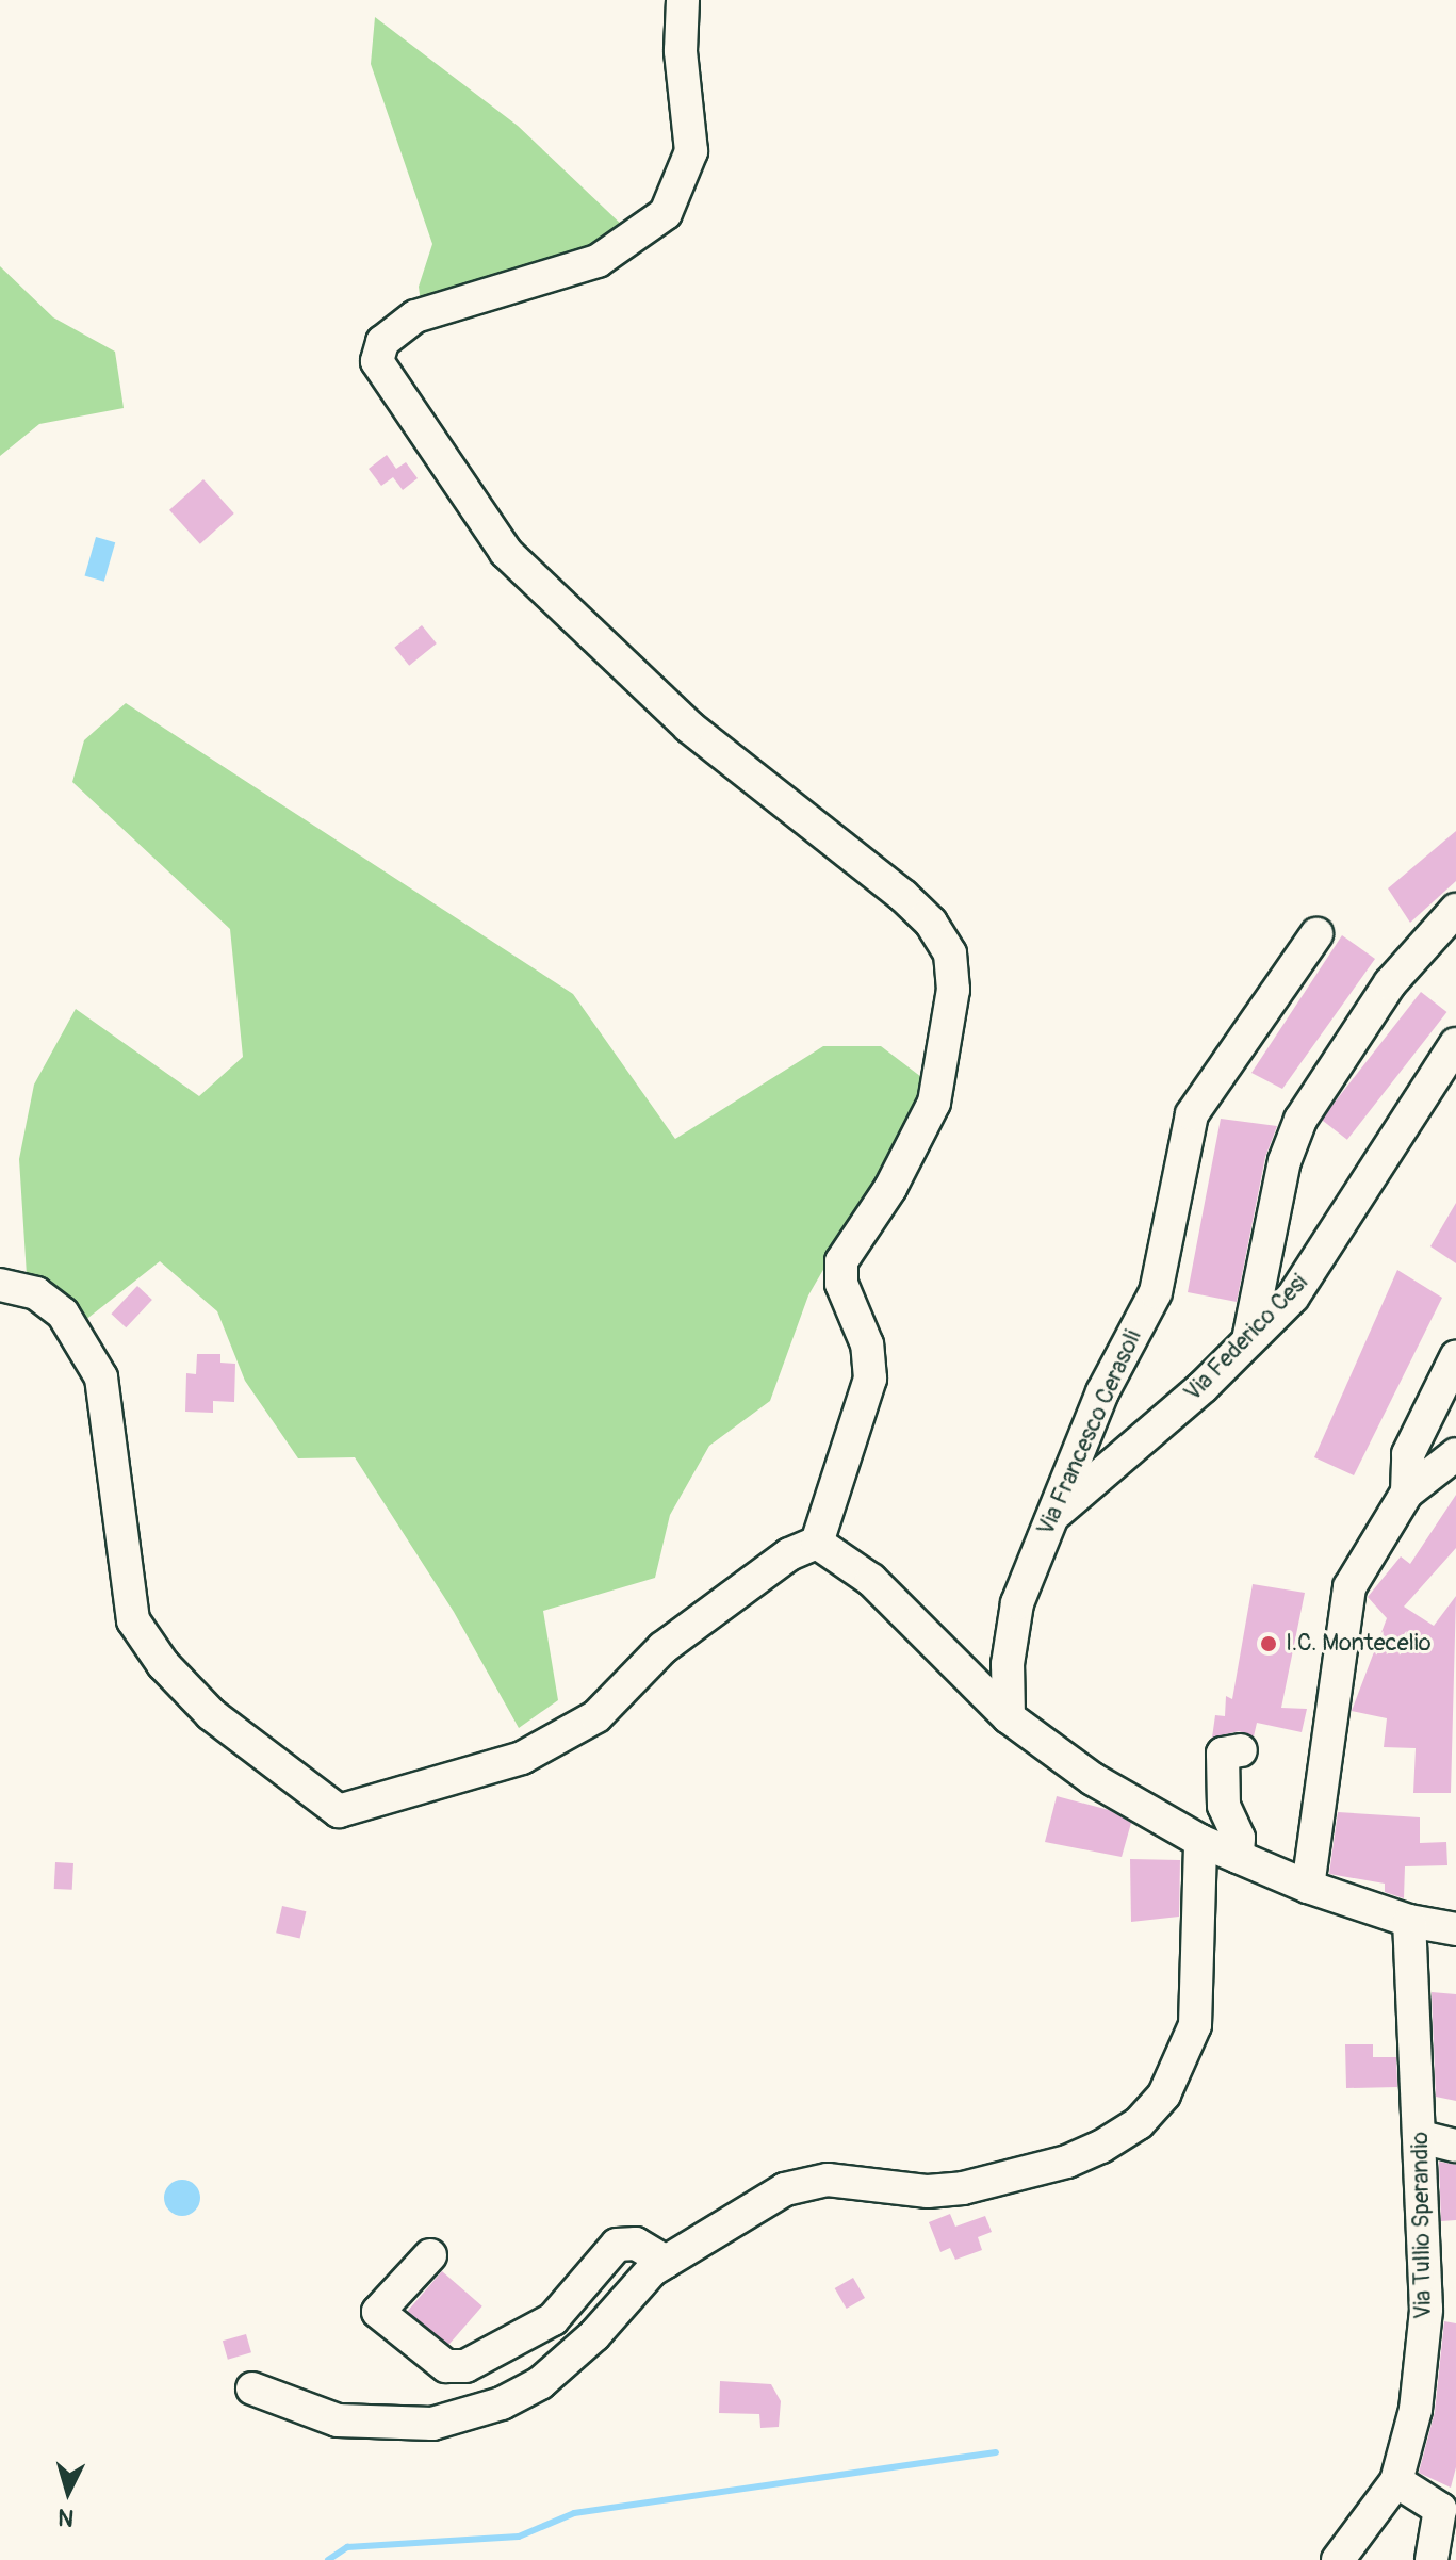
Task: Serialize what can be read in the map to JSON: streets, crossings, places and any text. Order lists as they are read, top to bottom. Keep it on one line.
{"streets":{"street":["Via Federico Cesi","Via Francesco Cerasoli","Via Tullio Sperandio"]},"crossings":[["Via Federico Cesi","Via Francesco Cerasoli"]],"places":["I.C. Montecelio"],"north":"bottom"}
